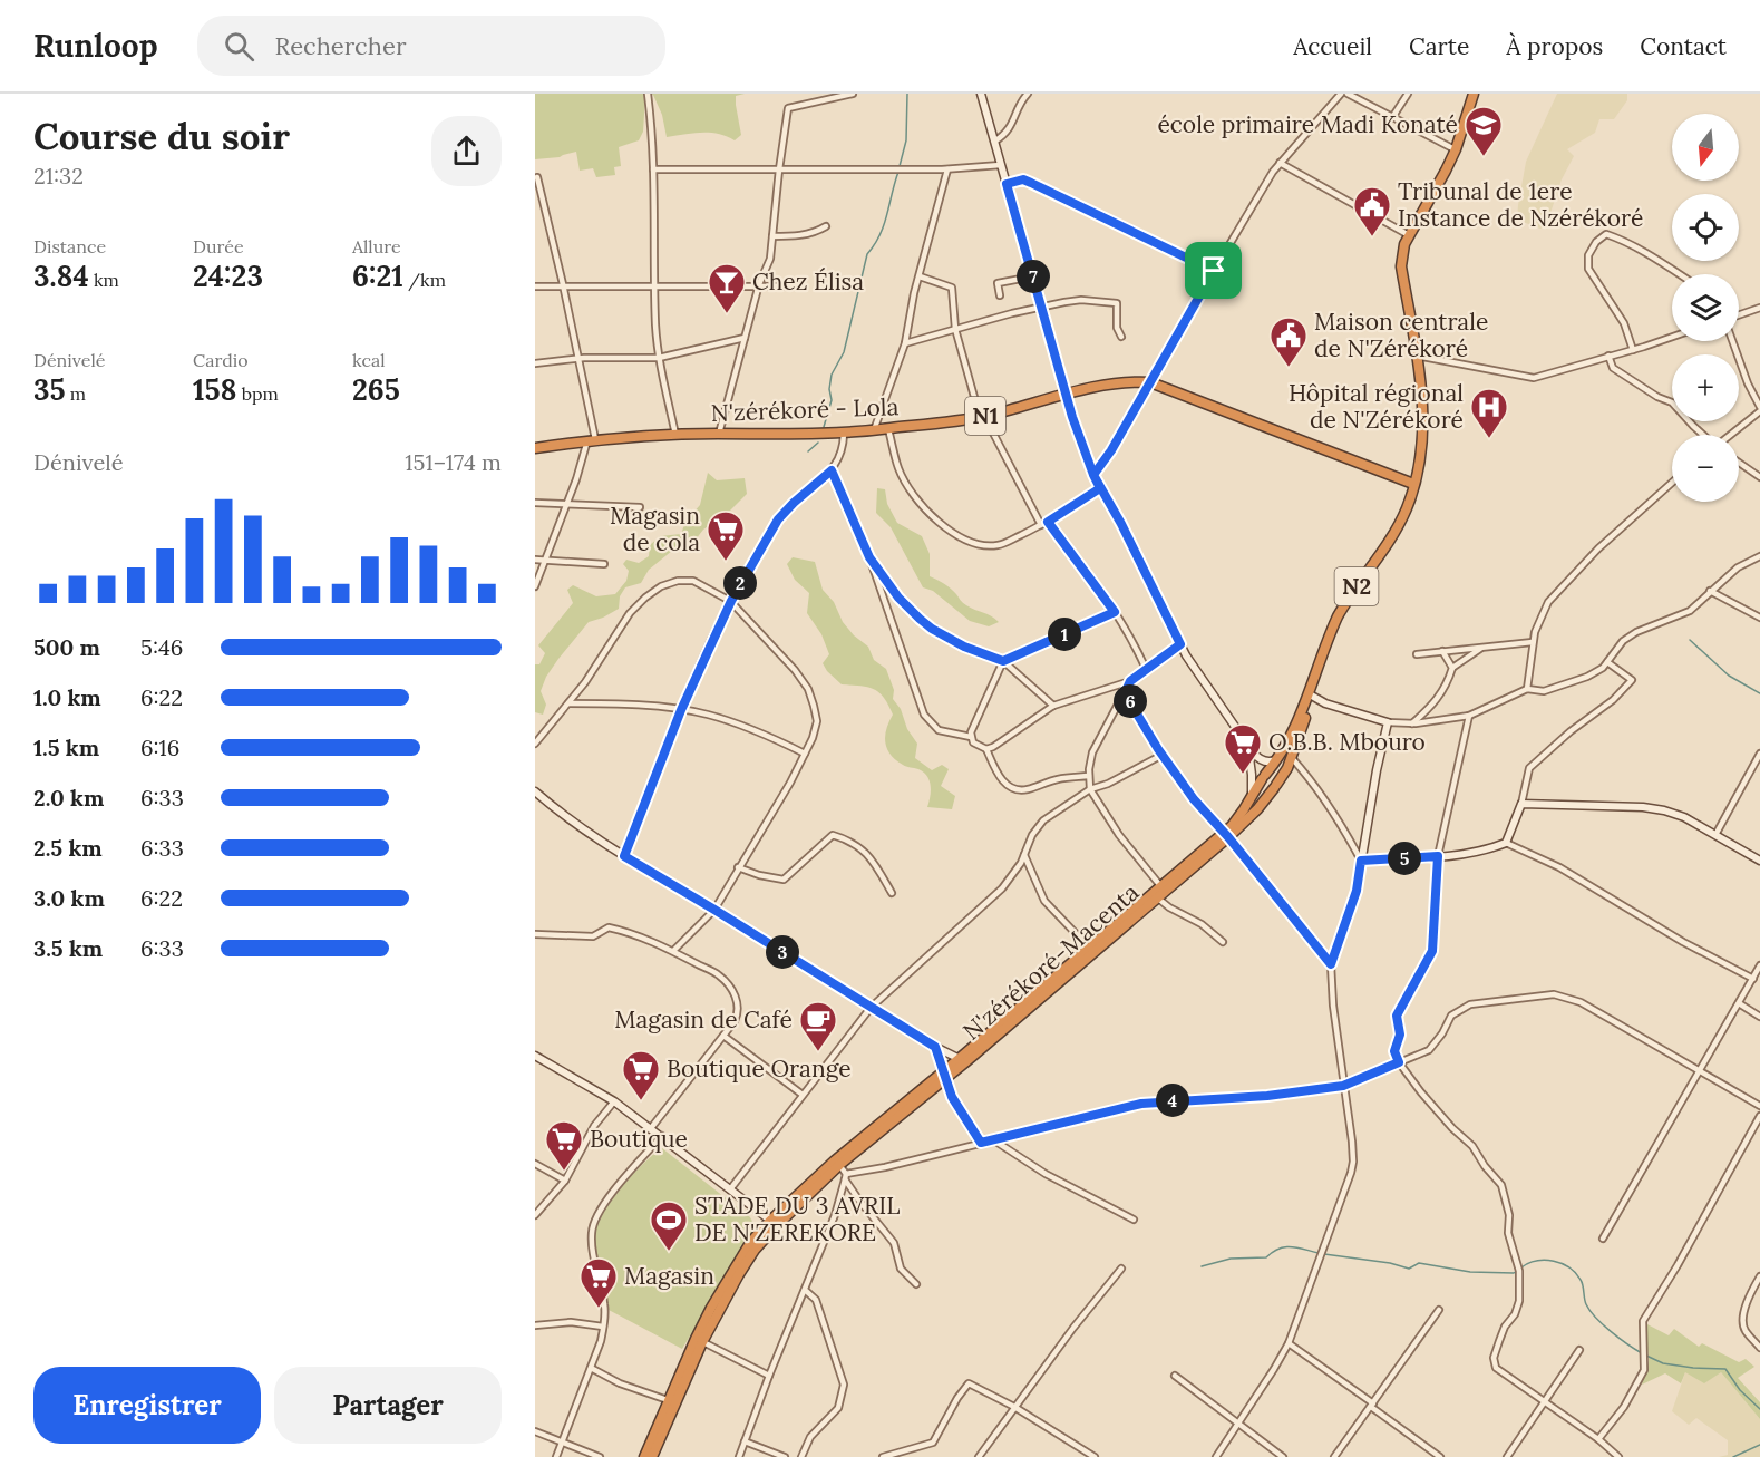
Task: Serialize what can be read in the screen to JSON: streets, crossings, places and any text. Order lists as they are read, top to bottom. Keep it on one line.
{"streets":{"highway":["N'zérékoré - Lola","N1","N2"]},"crossings":[["N'zérékoré - Lola","N2"]],"places":{"school or university":["école primaire Madi Konaté"],"public building":["Tribunal de 1ere Instance de Nzérékoré","Maison centrale de N'Zérékoré"],"bar":["Chez Élisa"],"hospital":["Hôpital régional de N'Zérékoré"],"supermarket":["Magasin de cola","O.B.B. Mbouro","Boutique Orange","Boutique","Magasin"],"cafe":["Magasin de Café"],"sports":["STADE DU 3 AVRIL DE N'ZEREKORE"]},"north":"bottom","page":{"header":"Runloop","search":"Rechercher","nav":["Accueil","Carte","À propos","Contact"],"heading":["Course du soir","21:32"],"map_buttons":["+","−"],"stats":[["Distance","3.84 km"],["Durée","24:23"],["Allure","6:21 /km"],["Dénivelé","35 m"],["Cardio","158 bpm"],["kcal","265"]],"pins":["7","2","1","6","5","3","4"],"chart":["Dénivelé","151–174 m"],"list":[{"name":"500 m","note":"5:46"},{"name":"1.0 km","note":"6:22"},{"name":"1.5 km","note":"6:16"},{"name":"2.0 km","note":"6:33"},{"name":"2.5 km","note":"6:33"},{"name":"3.0 km","note":"6:22"},{"name":"3.5 km","note":"6:33"}],"buttons":["Enregistrer","Partager"]}}
